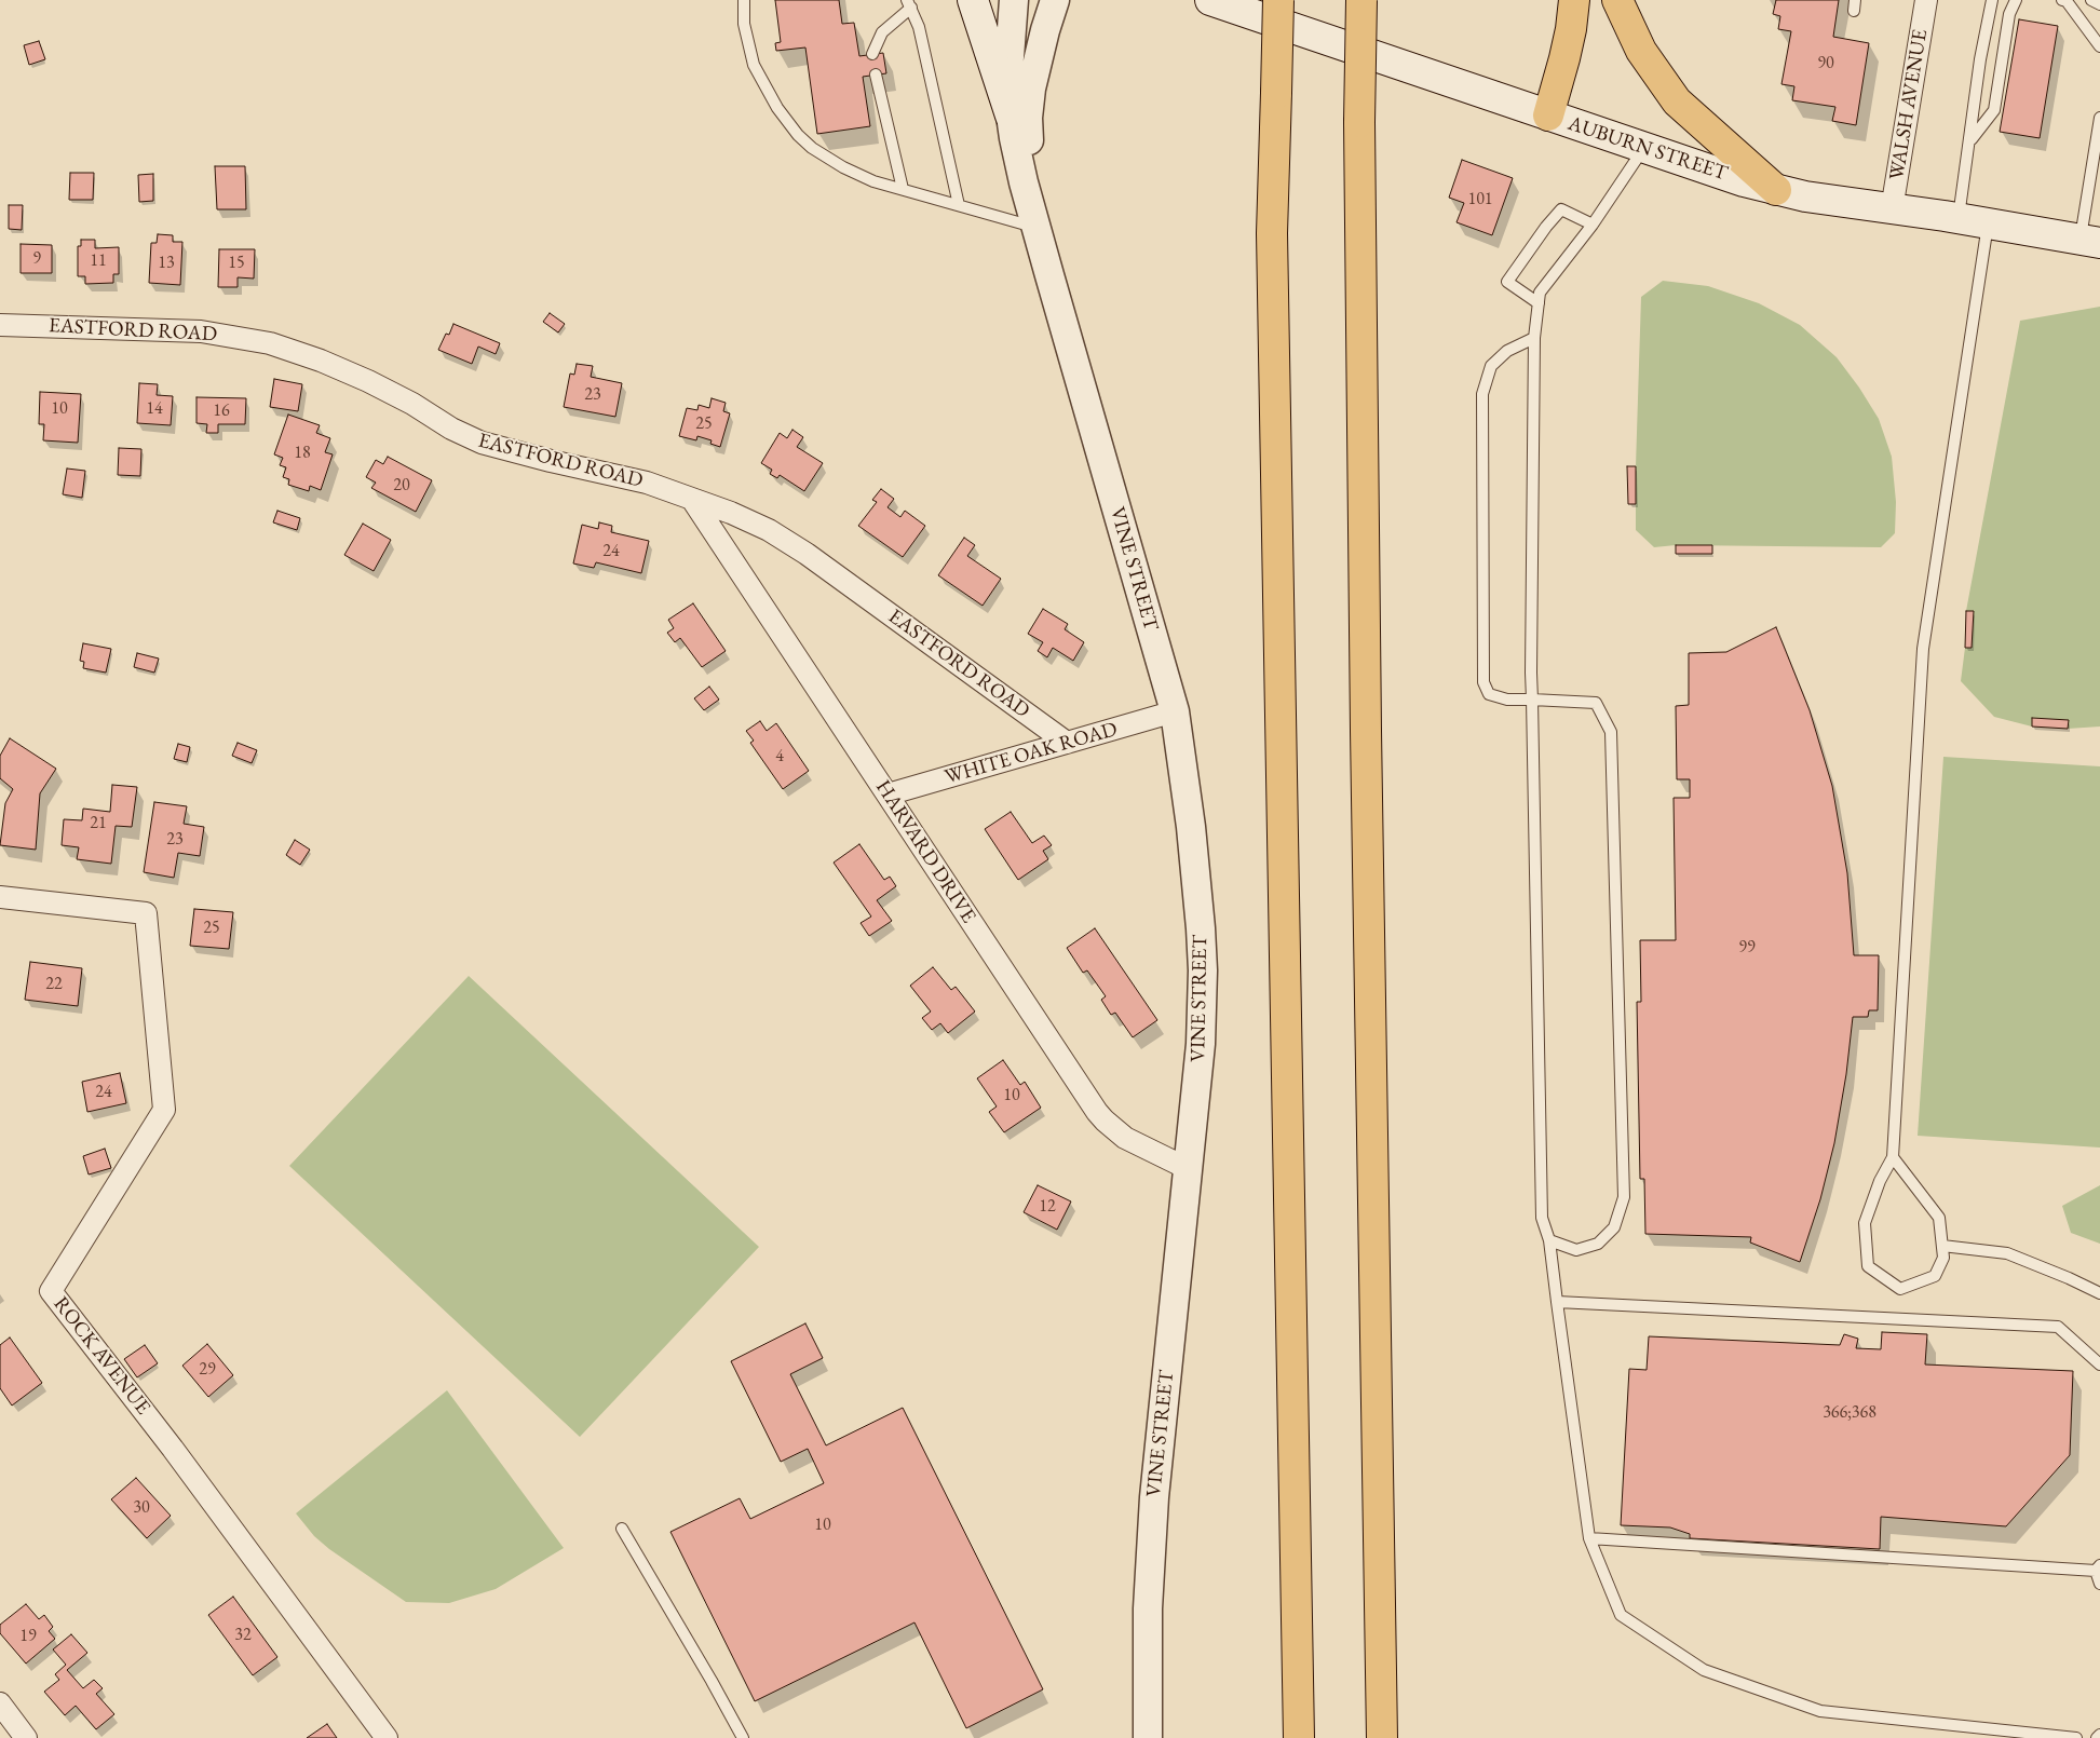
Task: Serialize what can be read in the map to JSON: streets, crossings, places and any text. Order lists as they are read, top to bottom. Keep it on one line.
{"streets":{"main road":["AUBURN STREET"],"street":["WALSH AVENUE","EASTFORD ROAD","VINE STREET","WHITE OAK ROAD","HARVARD DRIVE","ROCK AVENUE"]},"crossings":[["WALSH AVENUE","AUBURN STREET"],["EASTFORD ROAD","WHITE OAK ROAD"],["EASTFORD ROAD","HARVARD DRIVE"],["VINE STREET","WHITE OAK ROAD"],["VINE STREET","HARVARD DRIVE"],["WHITE OAK ROAD","HARVARD DRIVE"]],"house_numbers":["90","101","9","11","13","15","23","10","14","16","25","18","20","24","4","21","23","25","99","22","24","10","12","29","366;368","30","10","32","19"]}
